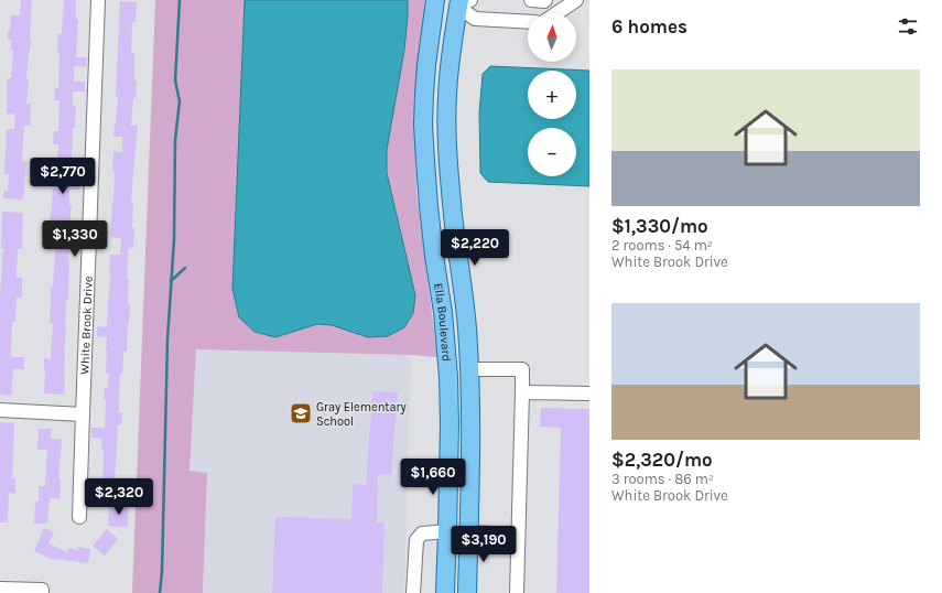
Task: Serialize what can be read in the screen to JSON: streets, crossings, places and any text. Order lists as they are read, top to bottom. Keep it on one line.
{"streets":{"main road":["Ella Boulevard"],"street":["White Brook Drive"]},"places":{"school or university":["Gray Elementary School"]},"north":"top","page":{"heading":"6 homes","map_buttons":["+","−"],"list":[{"name":"$1,330/mo","note":"2 rooms · 54 m² · White Brook Drive"},{"name":"$2,320/mo","note":"3 rooms · 86 m² · White Brook Drive"}],"price":["$2,770","$1,330","$2,220","$1,660","$2,320","$3,190"]}}
